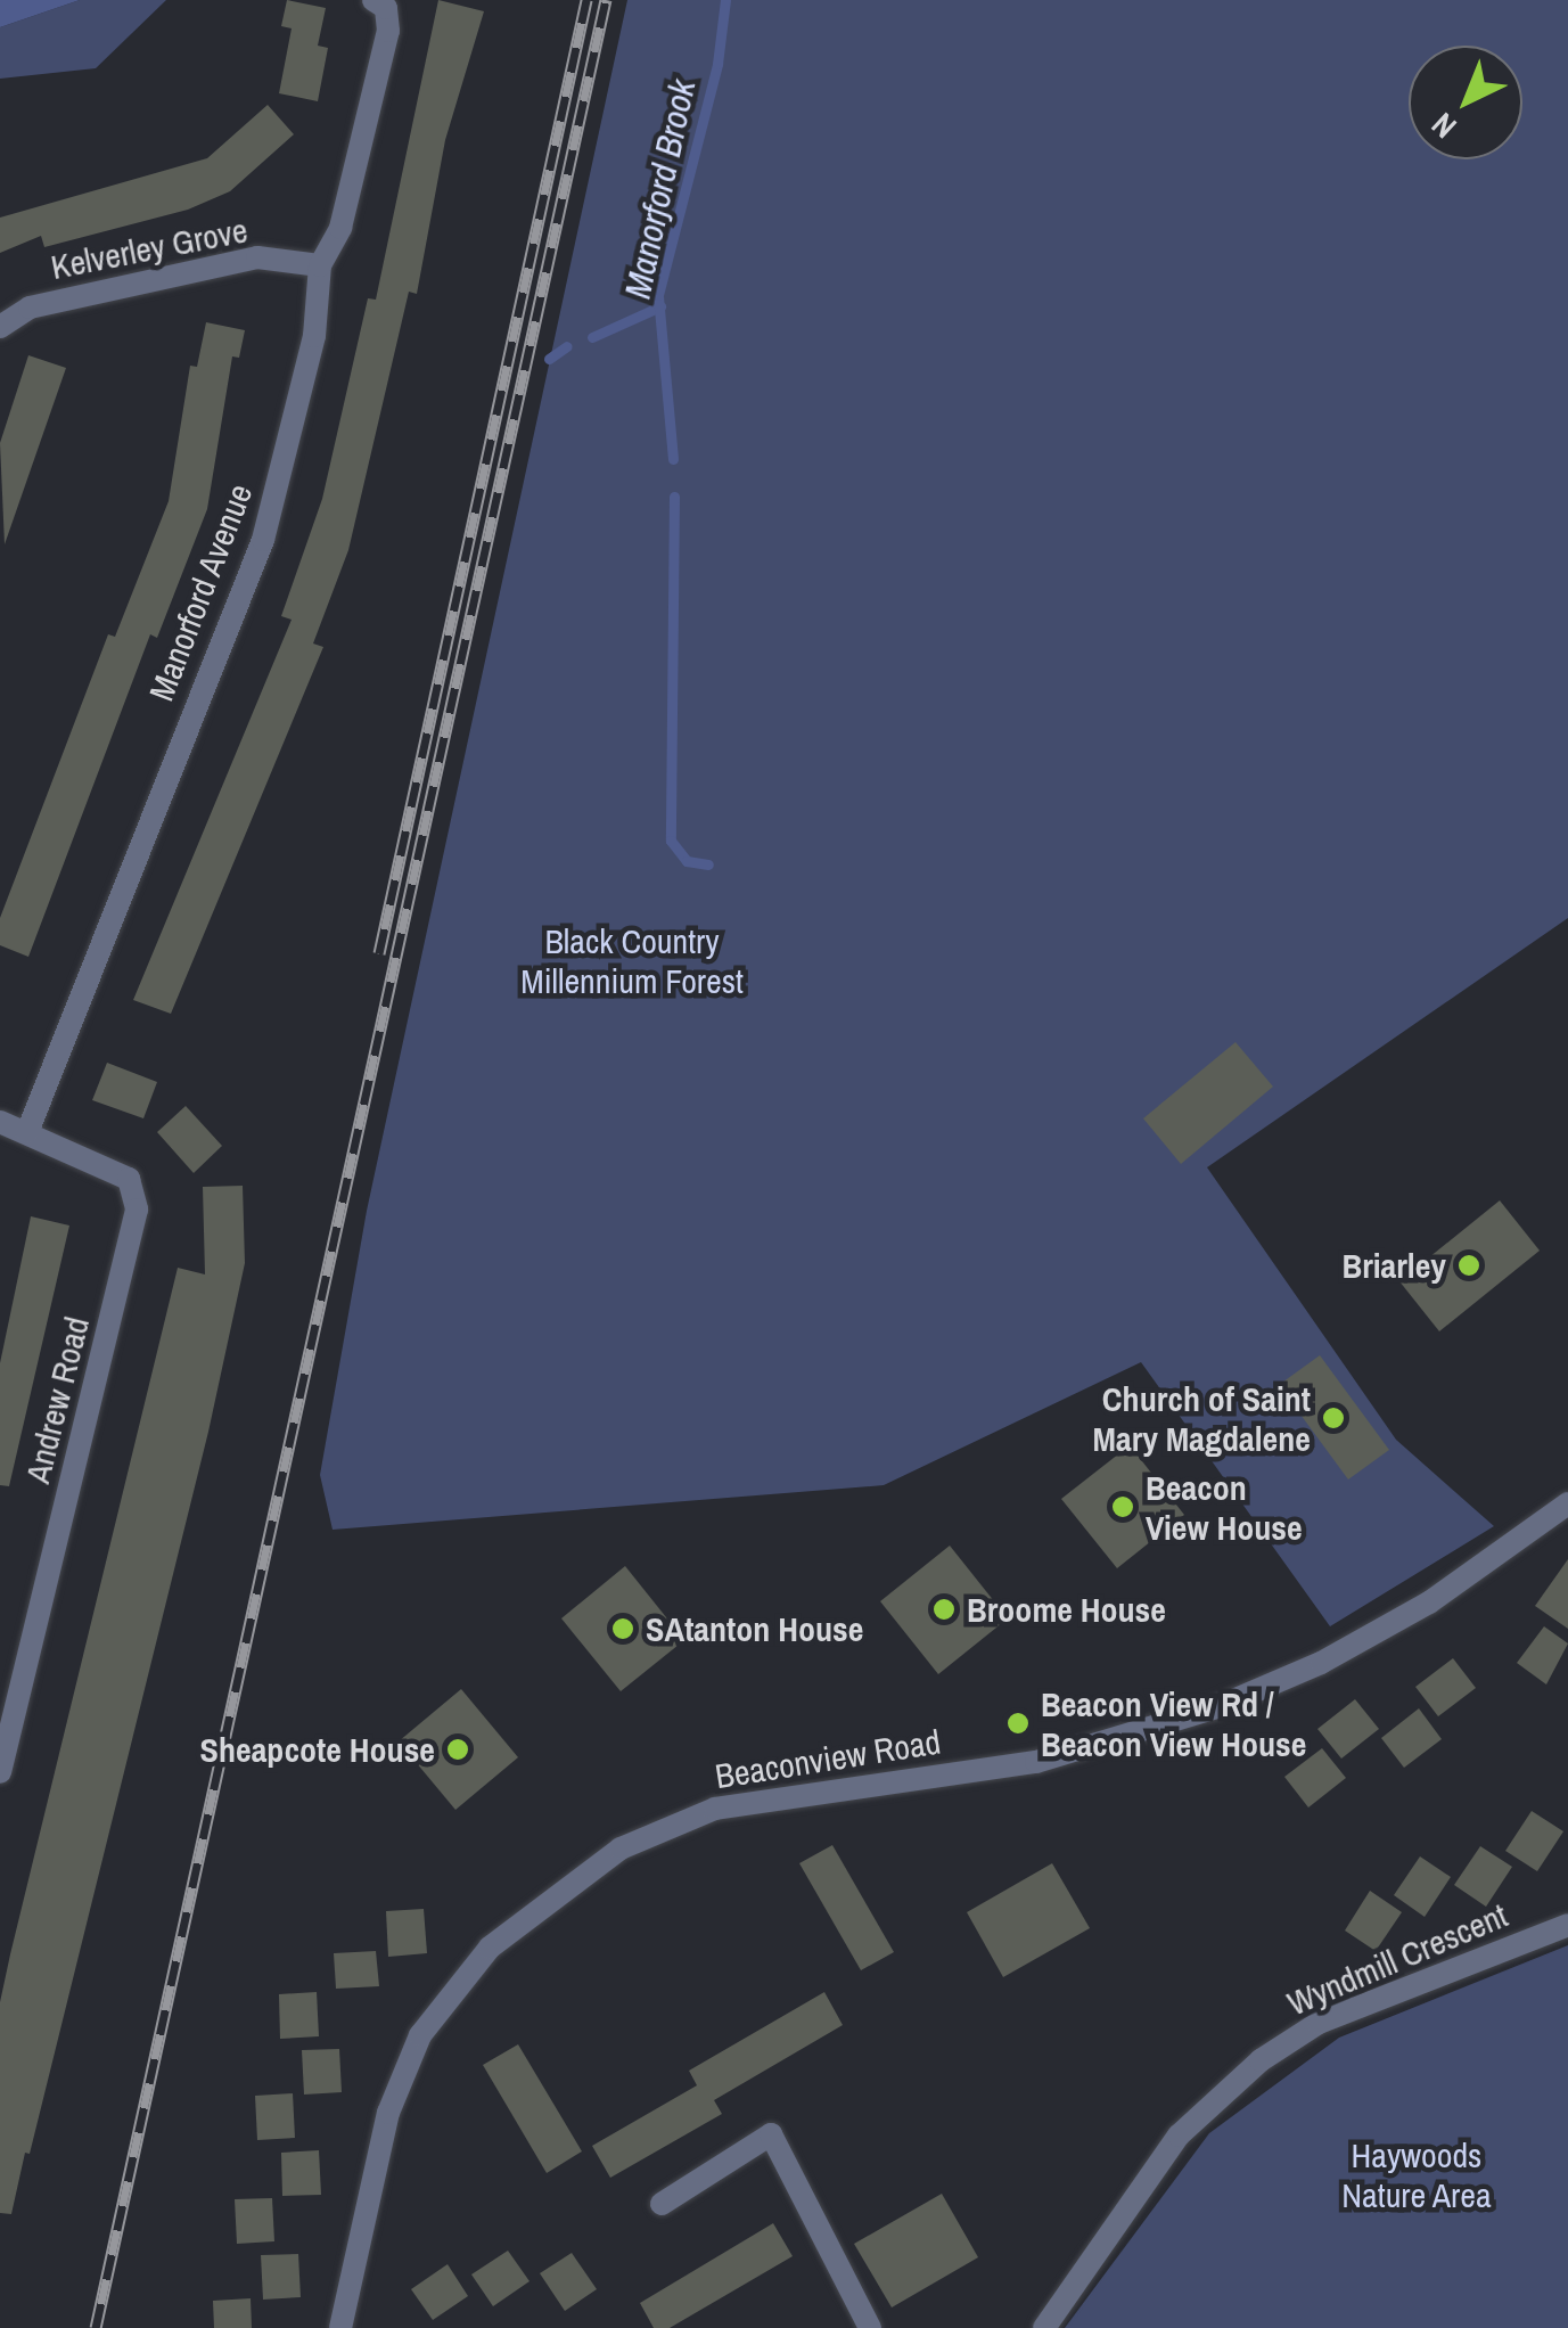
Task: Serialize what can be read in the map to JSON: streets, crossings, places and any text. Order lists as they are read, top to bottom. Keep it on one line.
{"streets":{"street":["Kelverley Grove","Manorford Avenue","Andrew Road","Beaconview Road","Wyndmill Crescent"]},"crossings":[["Kelverley Grove","Manorford Avenue"],["Manorford Avenue","Andrew Road"]],"water":["Manorford Brook"],"parks":["Black Country Millennium Forest","Haywoods Nature Area"],"places":["Briarley","Church of Saint Mary Magdalene","Beacon View House","Broome House","SAtanton House","Beacon View Rd / Beacon View House","Sheapcote House"],"north":"bottom left"}
